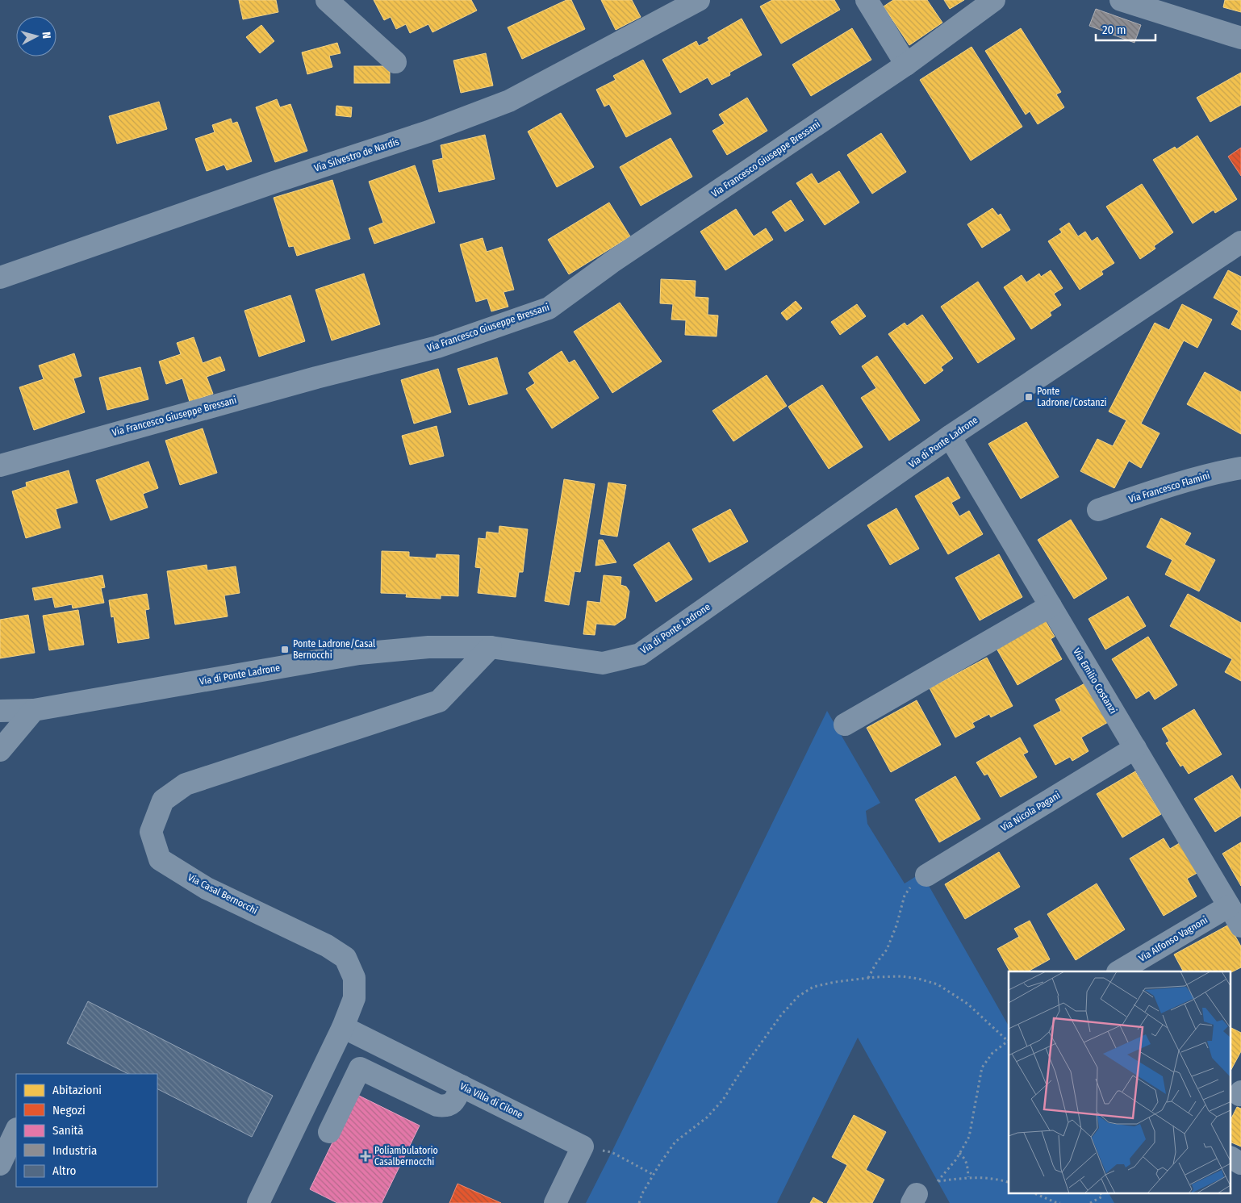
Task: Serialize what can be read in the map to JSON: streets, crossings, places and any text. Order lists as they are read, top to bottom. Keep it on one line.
{"streets":{"street":["Via Silvestro de Nardis","Via Francesco Giuseppe Bressani","Via di Ponte Ladrone","Via Francesco Flamini","Via Emilio Costanzi","Via Nicola Pagani","Via Casal Bernocchi","Via Alfonso Vagnoni","Via Villa di Cilone"]},"crossings":[["Via di Ponte Ladrone","Via Emilio Costanzi"],["Via di Ponte Ladrone","Via Casal Bernocchi"],["Via Emilio Costanzi","Via Nicola Pagani"],["Via Emilio Costanzi","Via Alfonso Vagnoni"],["Via Casal Bernocchi","Via Villa di Cilone"]],"places":{"transit":["Ponte Ladrone/Costanzi","Ponte Ladrone/Casal Bernocchi"],"health":["Poliambulatorio Casalbernocchi"]},"legend":["Abitazioni","Negozi","Sanità","Industria","Altro"],"scale_bar":"20 m","north":"right"}
